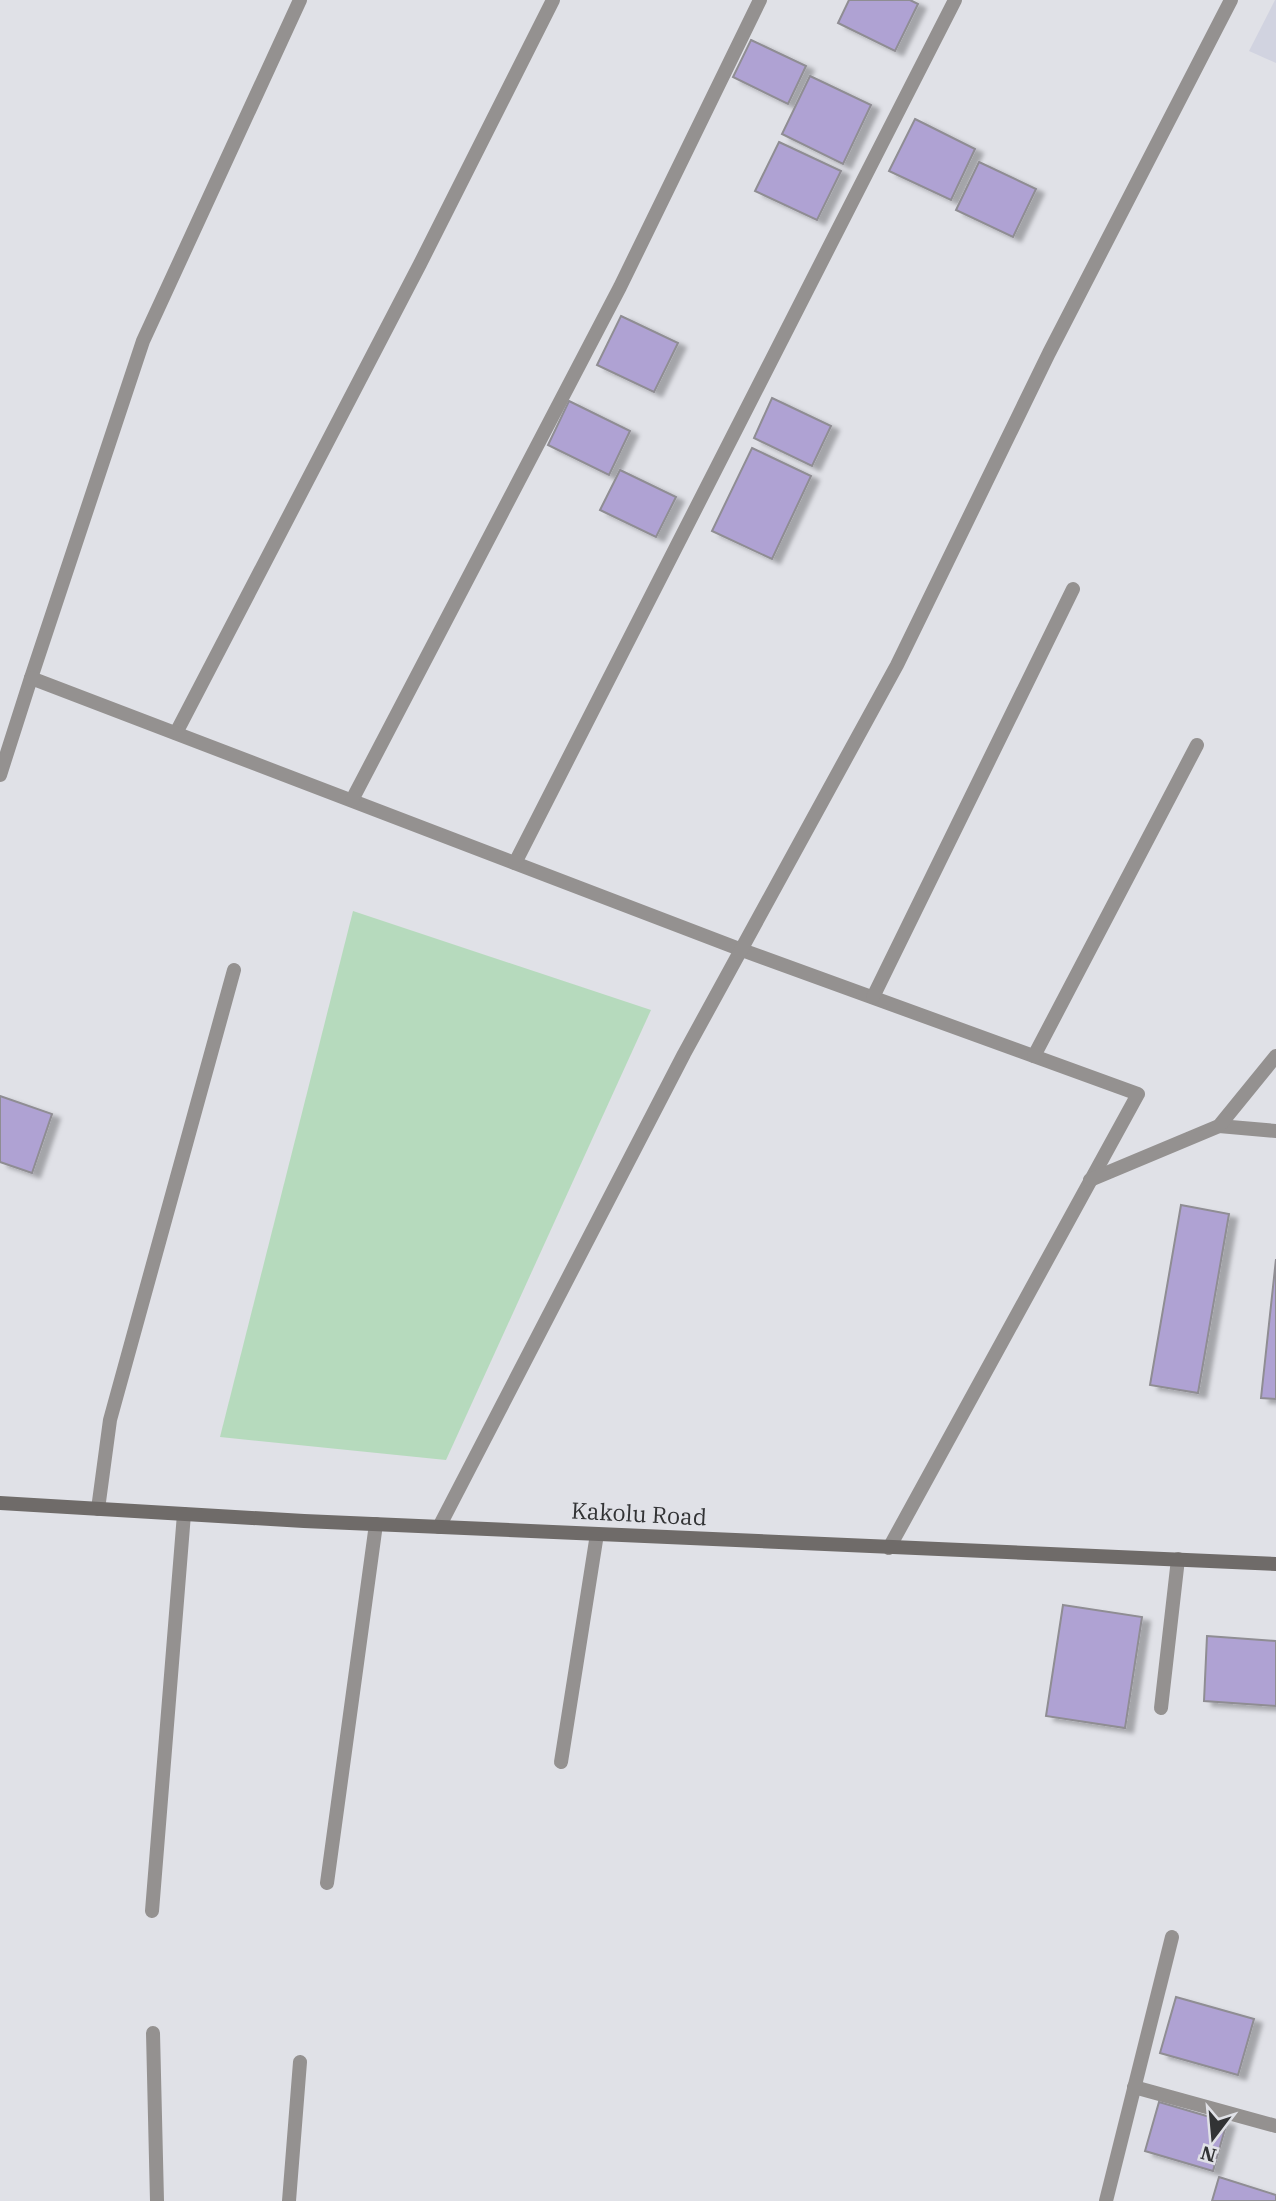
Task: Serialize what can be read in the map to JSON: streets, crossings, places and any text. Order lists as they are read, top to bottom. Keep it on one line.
{"streets":{"main road":["Kakolu Road"]},"north":"bottom"}
